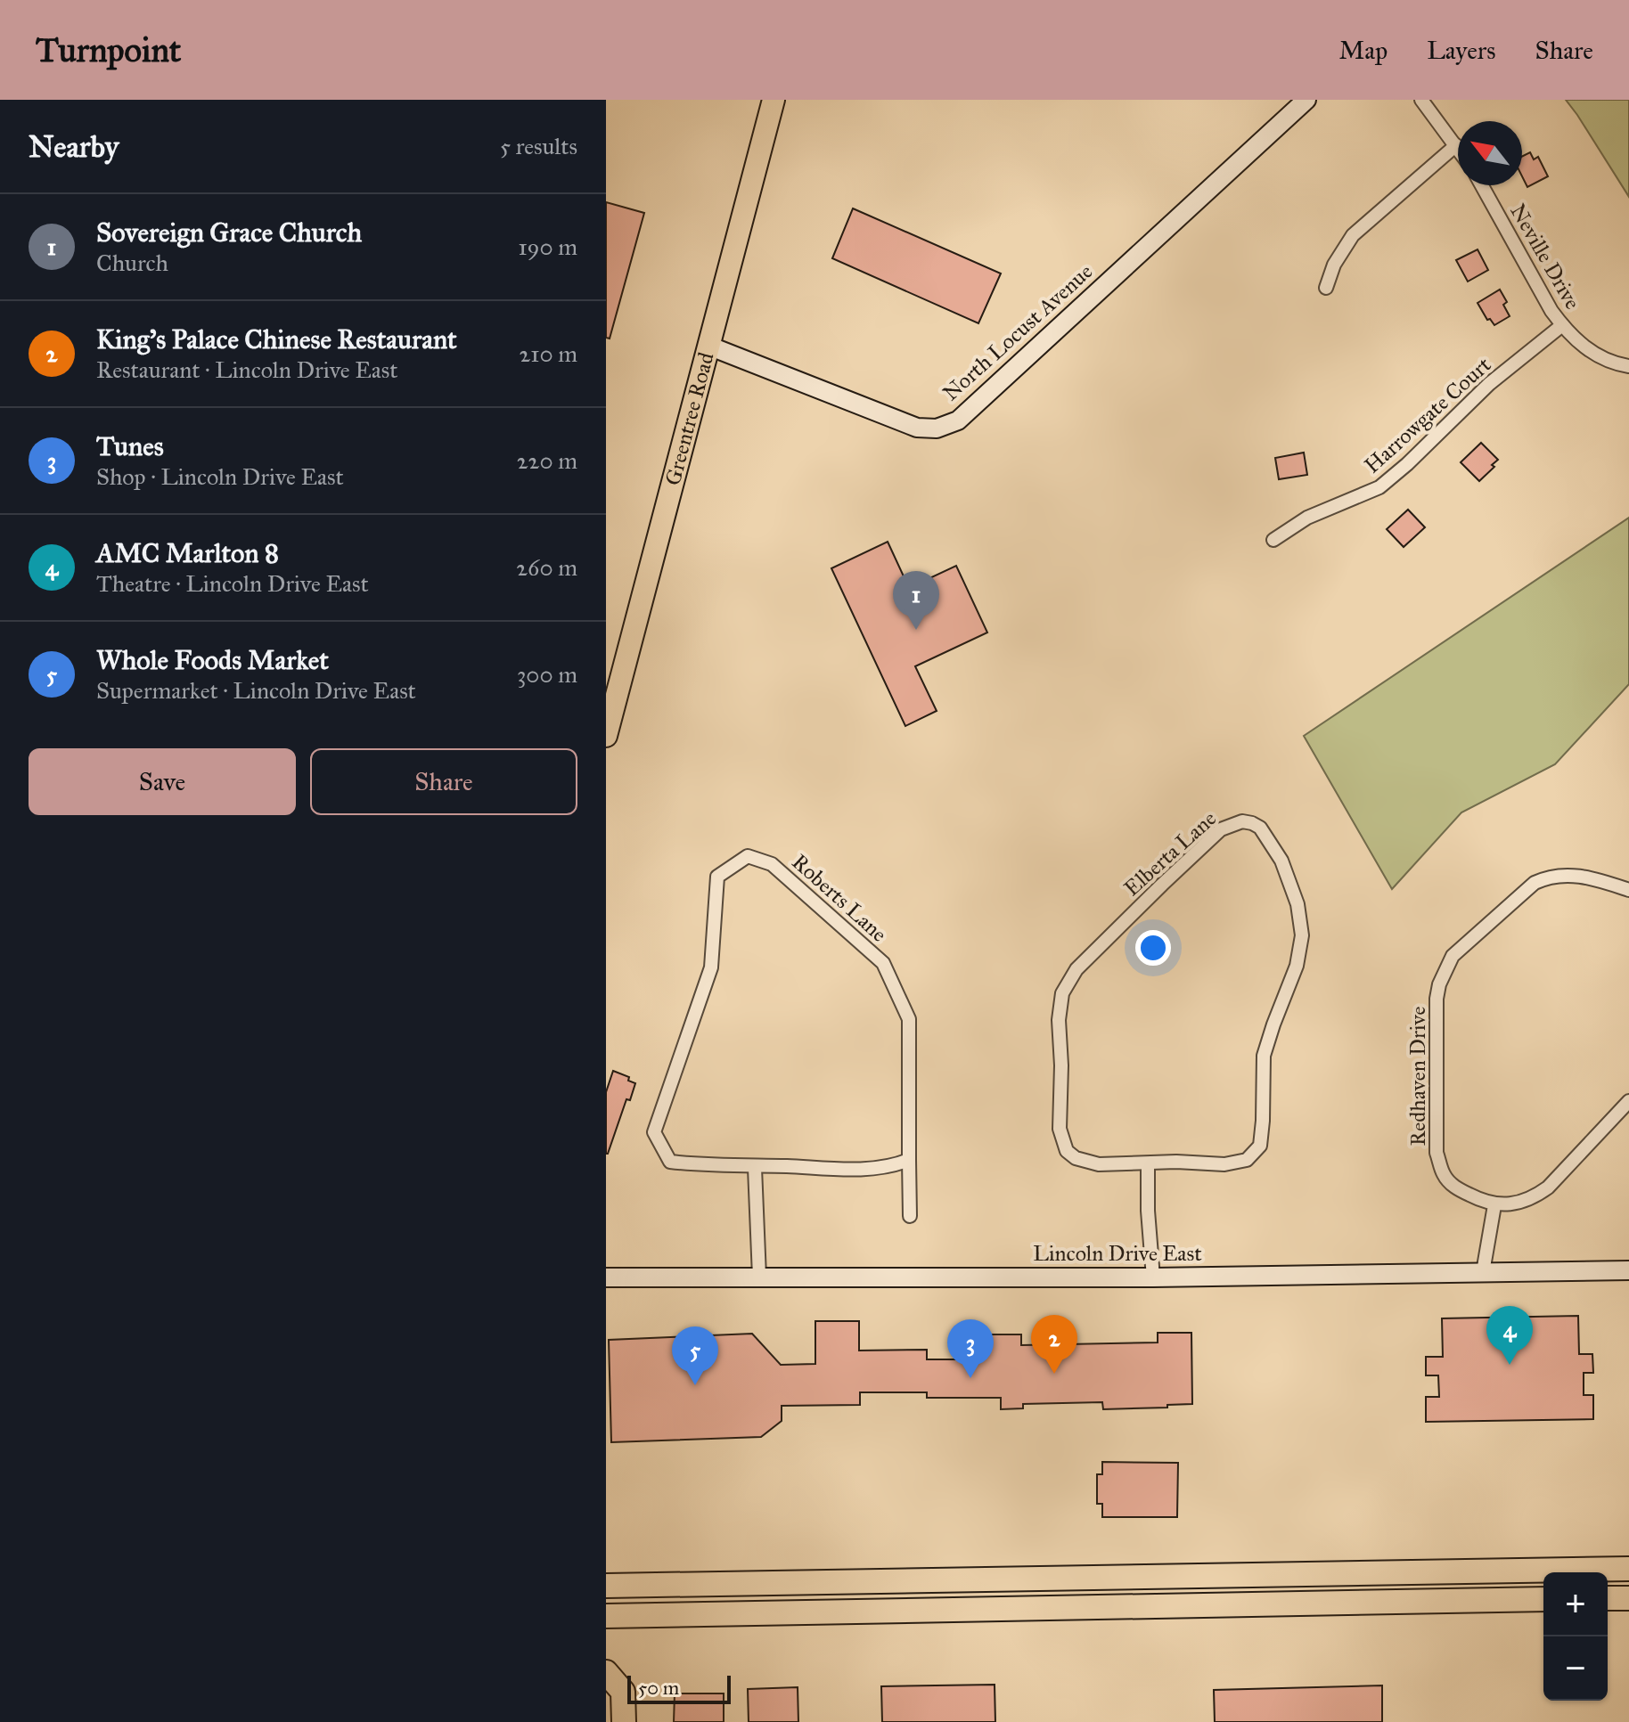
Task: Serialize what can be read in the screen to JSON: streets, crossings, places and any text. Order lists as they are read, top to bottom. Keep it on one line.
{"streets":{"main road":["Greentree Road"],"street":["Neville Drive","North Locust Avenue","Harrowgate Court","Elberta Lane","Roberts Lane","Redhaven Drive","Lincoln Drive East"]},"crossings":[["Neville Drive","Harrowgate Court"],["North Locust Avenue","Greentree Road"]],"scale_bar":"50 m","north":"top left","page":{"header":"Turnpoint","nav":["Map","Layers","Share"],"heading":["Nearby","5 results"],"list":[{"mark":"1","name":"Sovereign Grace Church","note":"Church","value":"190 m"},{"mark":"2","name":"King's Palace Chinese Restaurant","note":"Restaurant · Lincoln Drive East","value":"210 m"},{"mark":"3","name":"Tunes","note":"Shop · Lincoln Drive East","value":"220 m"},{"mark":"4","name":"AMC Marlton 8","note":"Theatre · Lincoln Drive East","value":"260 m"},{"mark":"5","name":"Whole Foods Market","note":"Supermarket · Lincoln Drive East","value":"300 m"}],"pins":["1","4","2","3","5"],"buttons":["Save","Share"],"map_buttons":["+","−"],"scale":"50 m"}}
